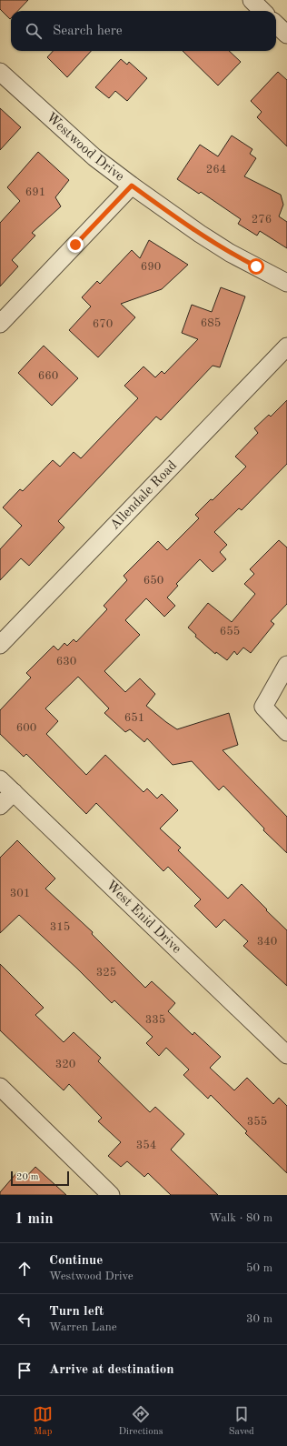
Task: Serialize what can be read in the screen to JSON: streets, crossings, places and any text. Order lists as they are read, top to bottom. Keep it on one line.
{"streets":{"street":["Westwood Drive","Allendale Road","West Enid Drive"]},"house_numbers":["264","691","276","690","685","670","660","650","655","630","651","600","301","315","340","325","335","320","355","354"],"scale_bar":"20 m","page":{"search":"Search here","scale":"20 m","heading":["1 min","Walk · 80 m"],"list":[["Continue","Westwood Drive","50 m"],["Turn left","Warren Lane","30 m"],"Arrive at destination"],"nav":["Map","Directions","Saved"]}}
